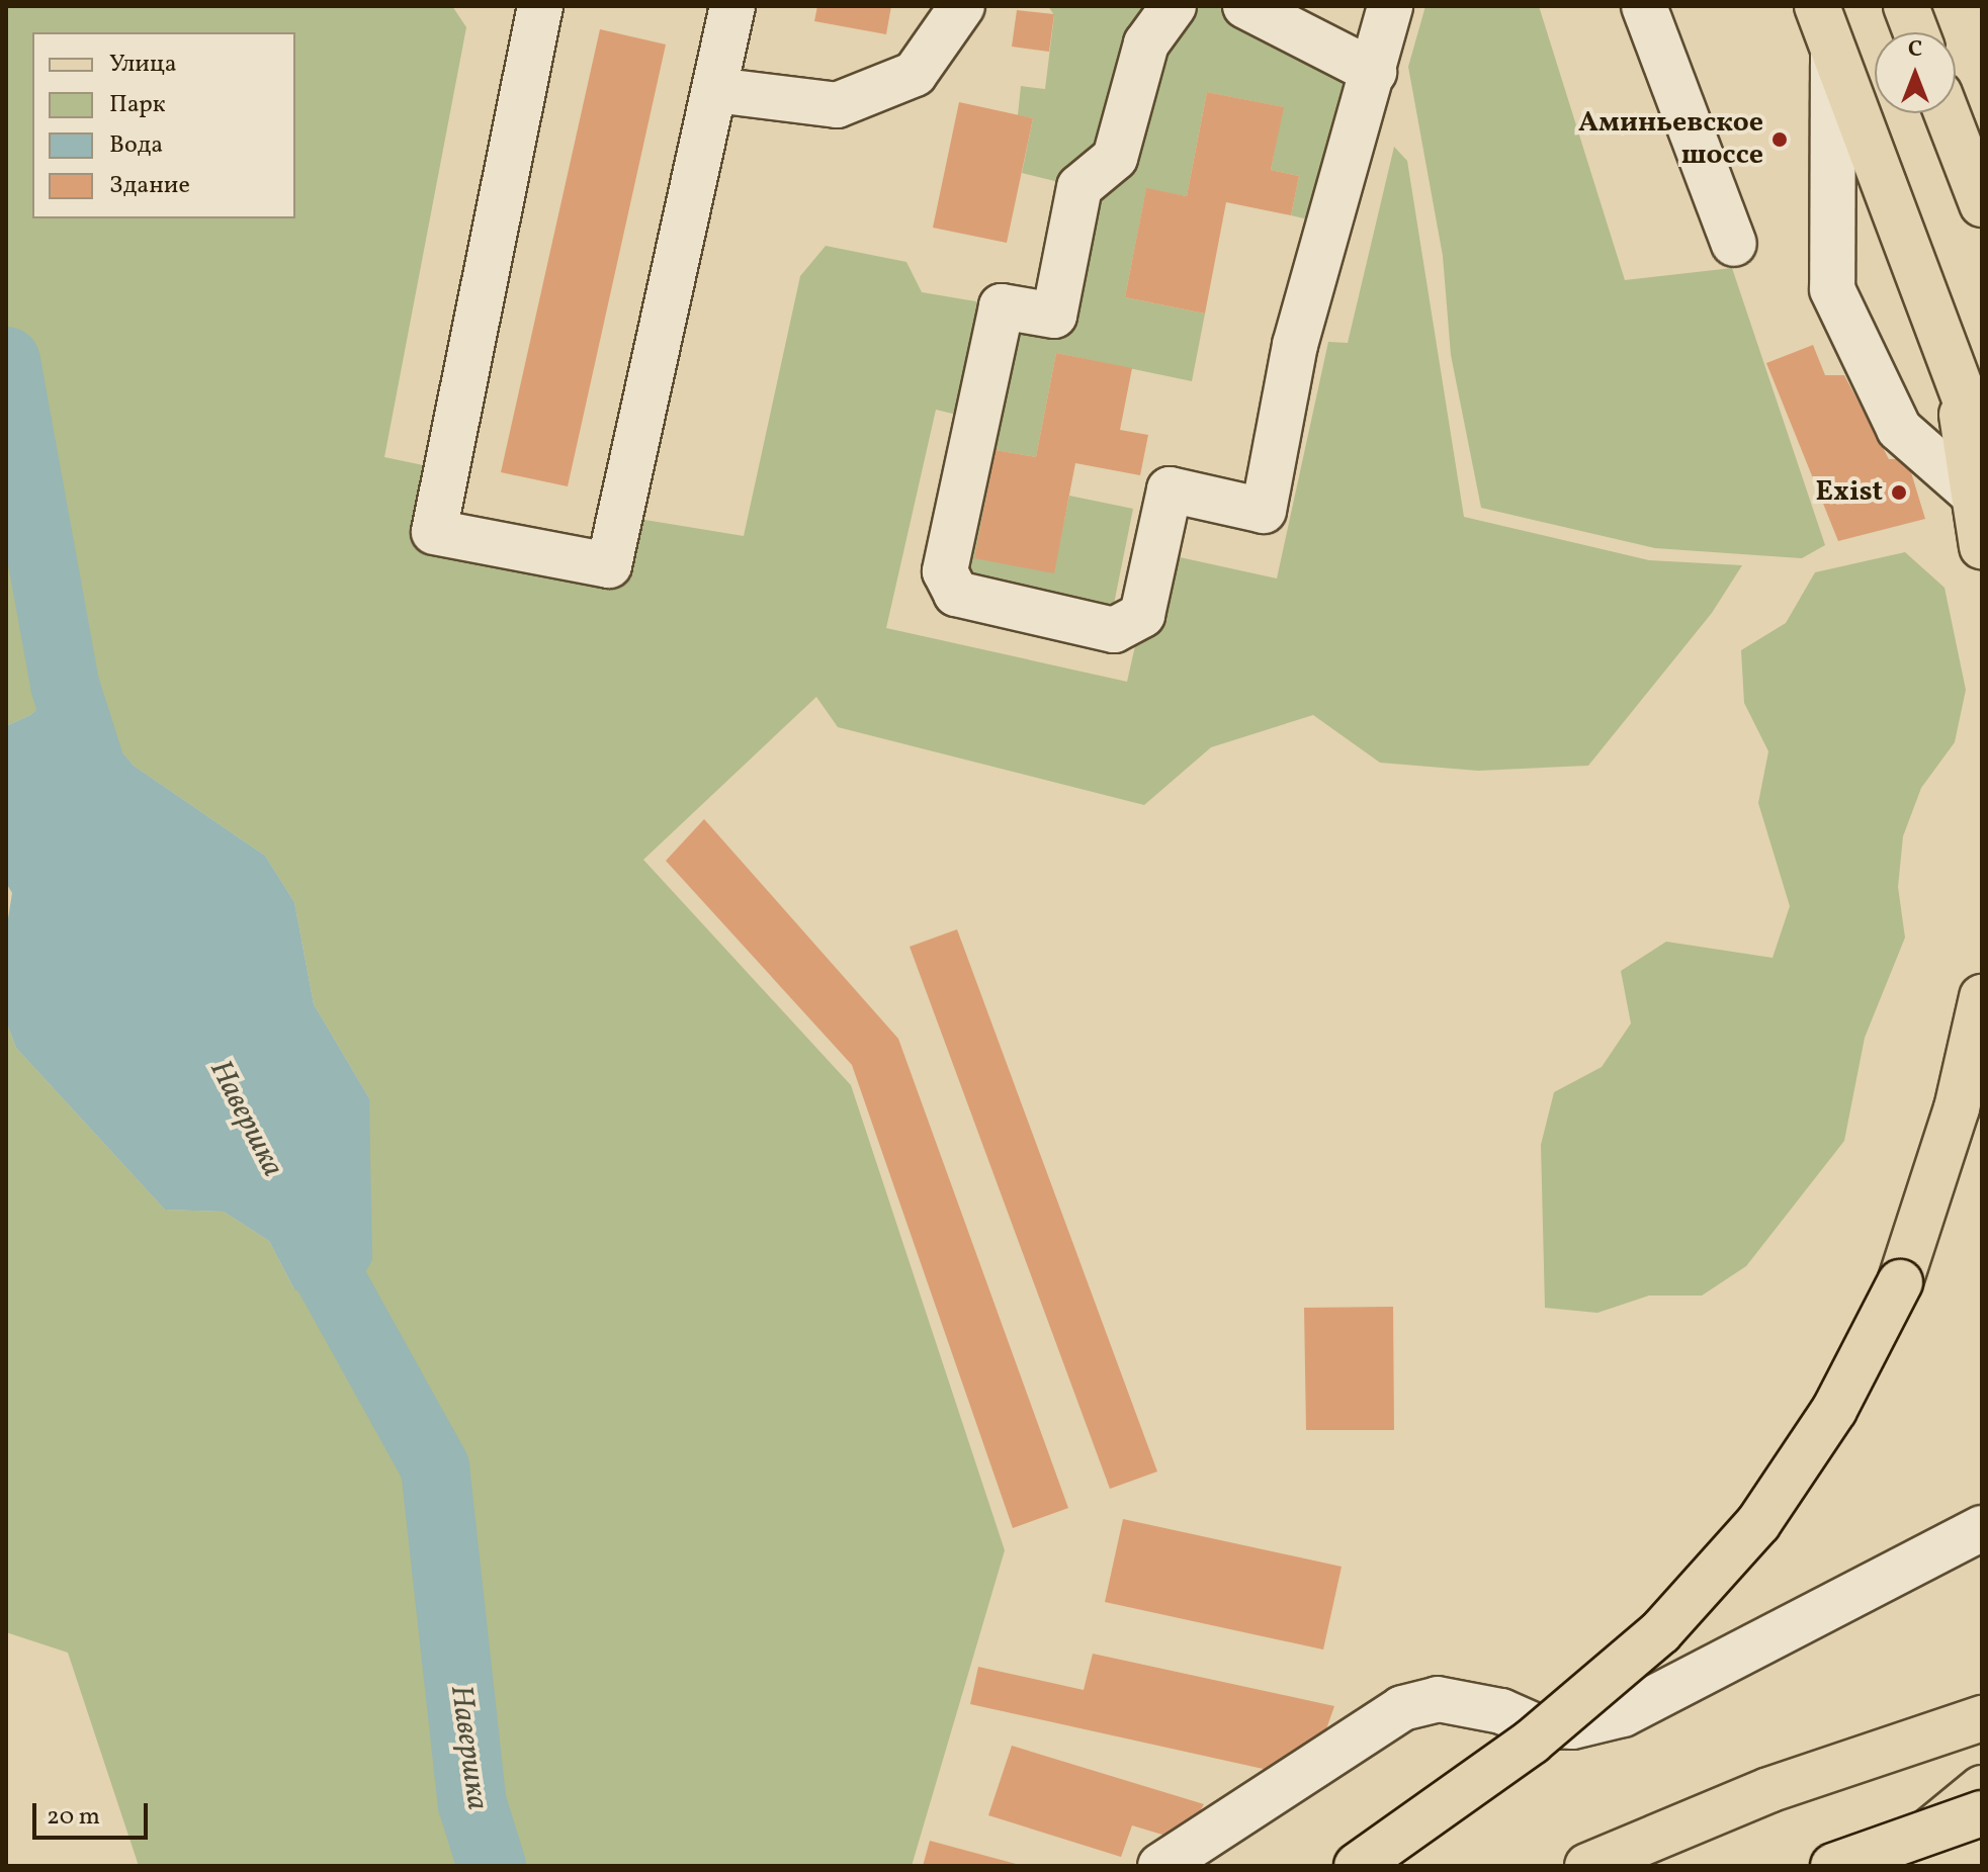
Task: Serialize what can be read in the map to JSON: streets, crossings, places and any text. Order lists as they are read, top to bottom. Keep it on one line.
{"water":["Навершка"],"places":["Аминьевское шоссе","Exist"],"legend":["Улица","Парк","Вода","Здание"],"scale_bar":"20 m","north":"top"}
